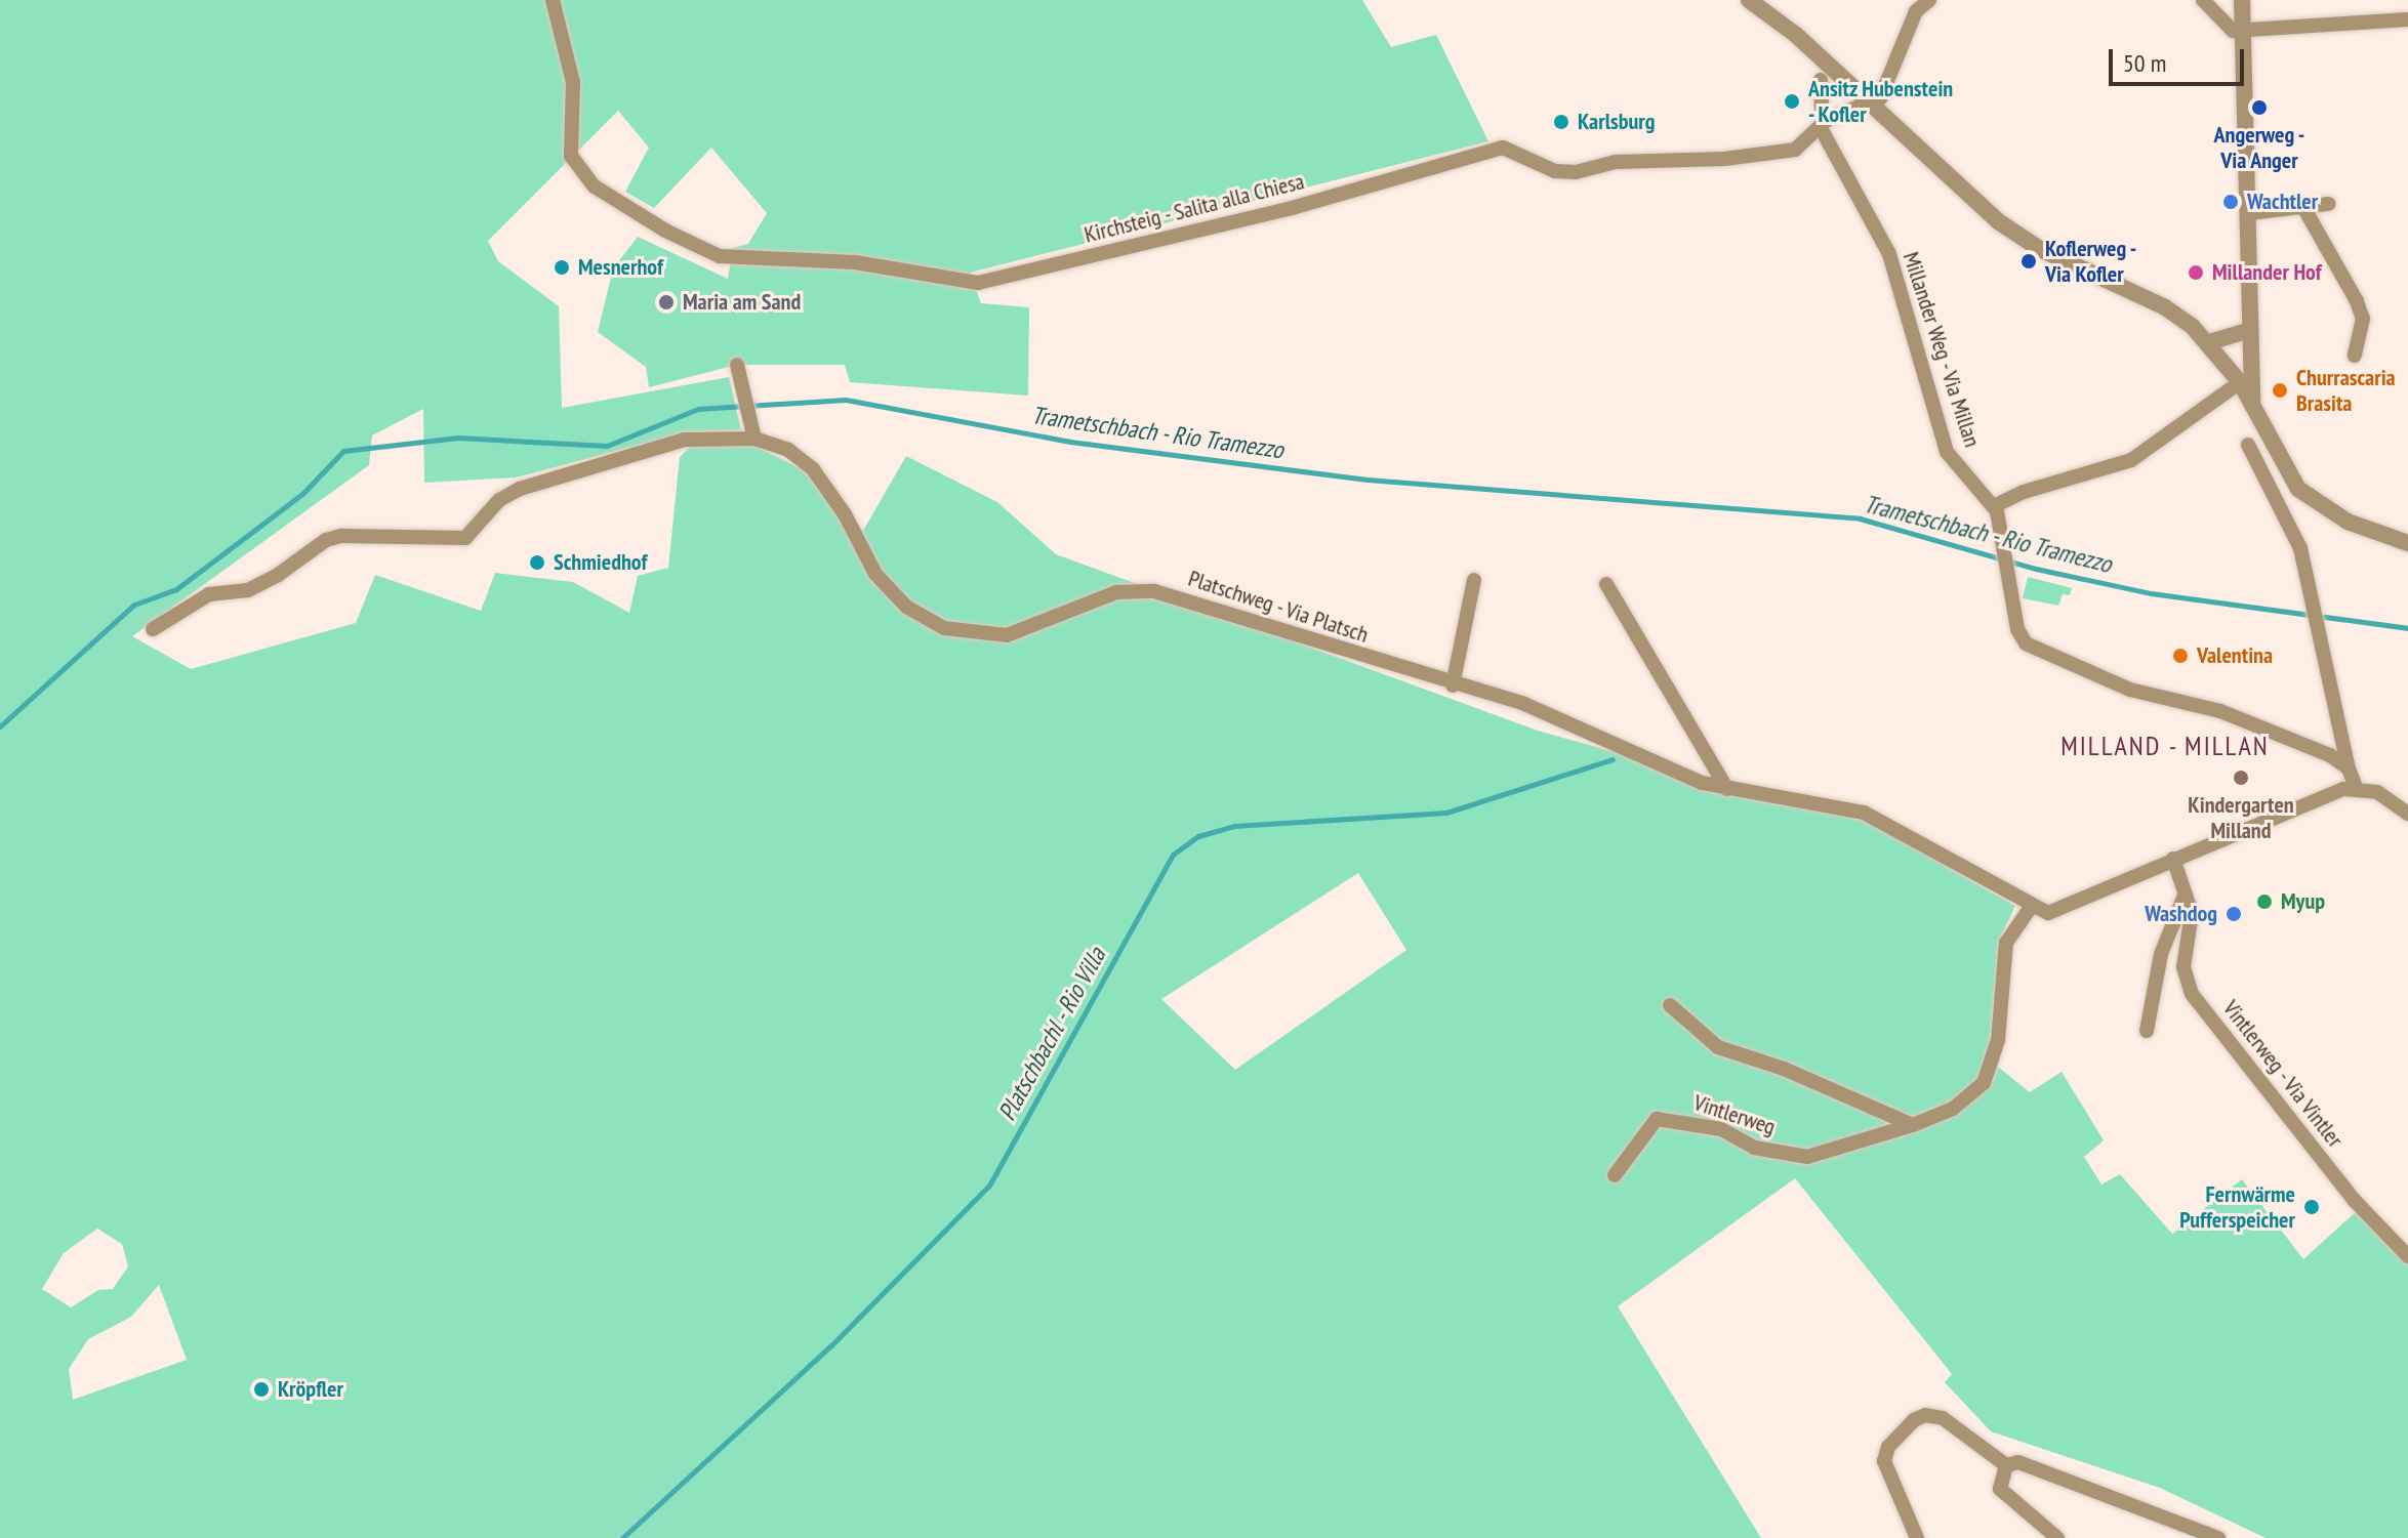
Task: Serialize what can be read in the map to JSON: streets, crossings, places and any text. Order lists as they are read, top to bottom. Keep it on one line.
{"streets":{"street":["Kirchsteig - Salita alla Chiesa","Millander Weg - Via Millan","Platschweg - Via Platsch","Vintlerweg - Via Vintler","Vintlerweg"]},"crossings":[["Kirchsteig - Salita alla Chiesa","Millander Weg - Via Millan"],["Platschweg - Via Platsch","Vintlerweg"]],"districts":["MILLAND - MILLAN"],"water":["Trametschbach - Rio Tramezzo","Platschbachl - Rio Villa"],"places":["Ansitz Hubenstein - Kofler","Angerweg - Via Anger","Karlsburg","Wachtler","Koflerweg - Via Kofler","Mesnerhof","Millander Hof","Maria am Sand","Churrascaria Brasita","Schmiedhof","Valentina","Kindergarten Milland","Myup","Washdog","Fernwärme Pufferspeicher","Kröpfler"],"scale_bar":"50 m"}
